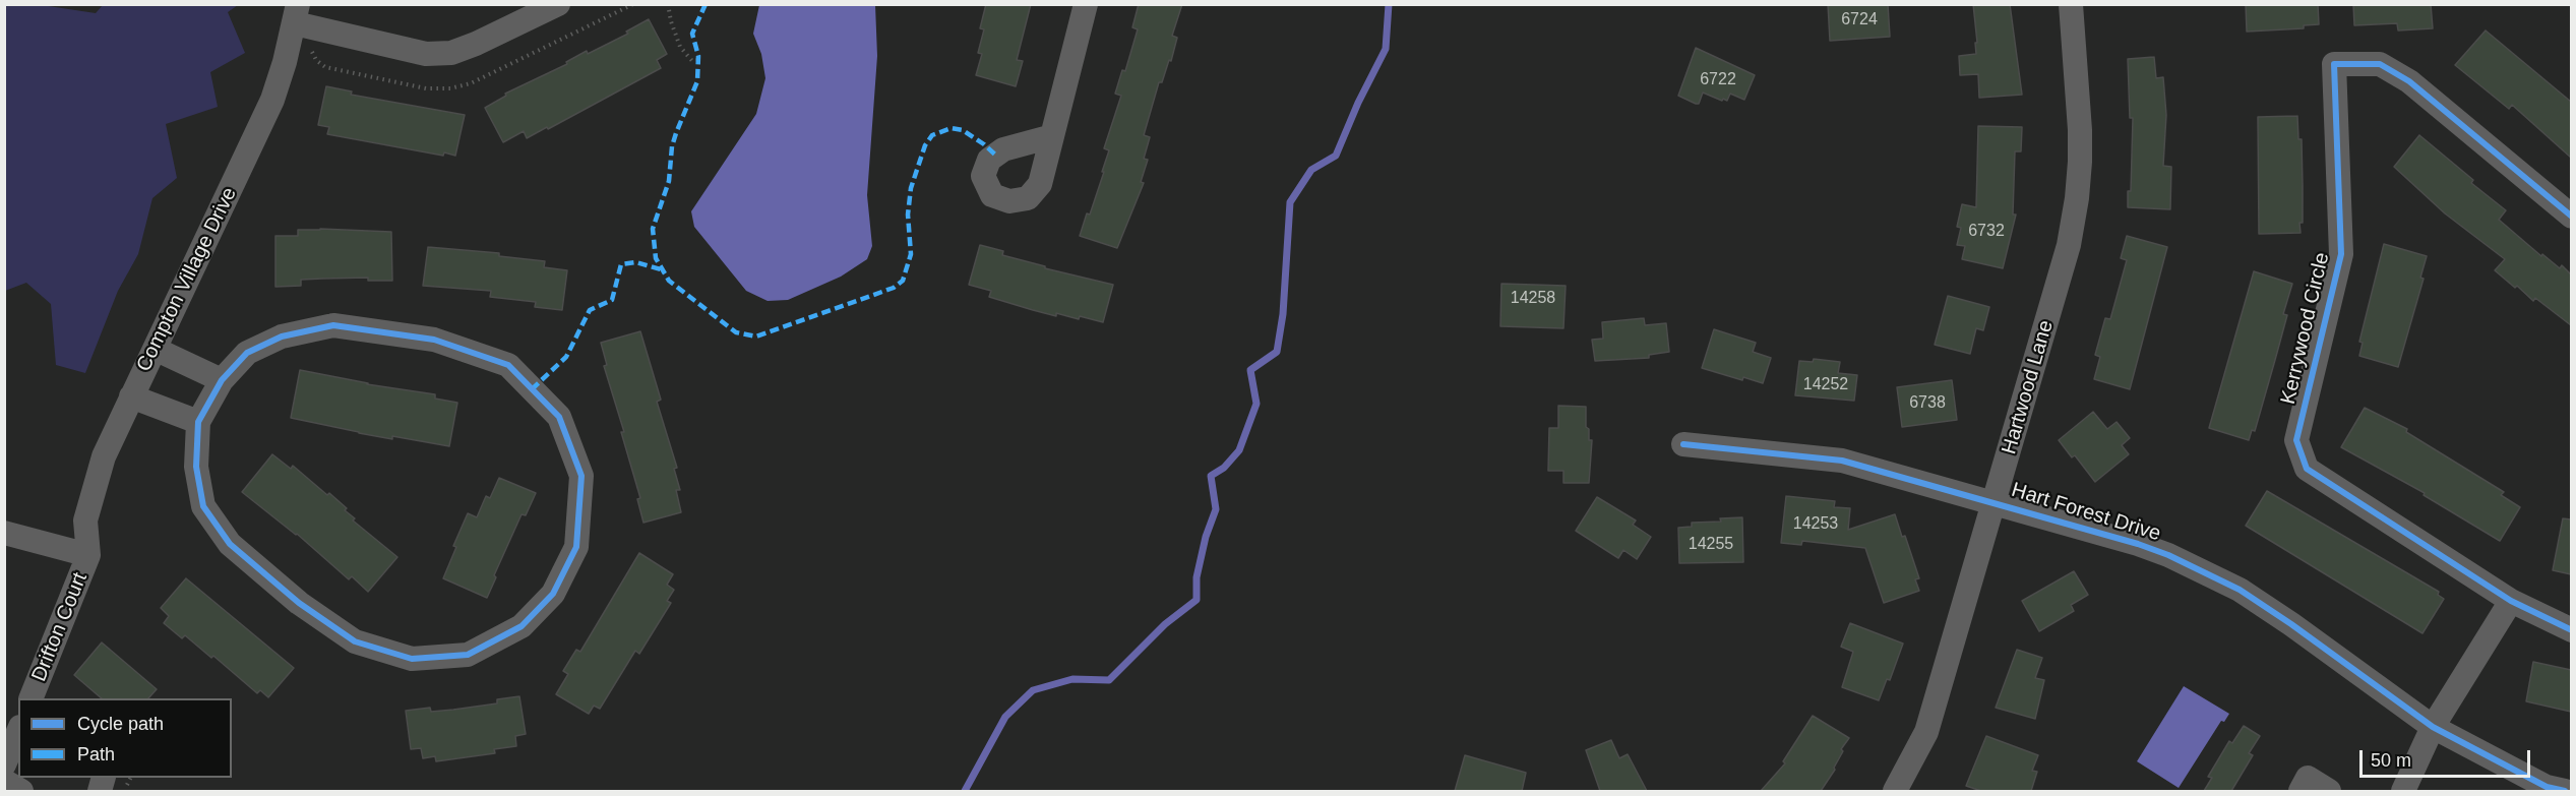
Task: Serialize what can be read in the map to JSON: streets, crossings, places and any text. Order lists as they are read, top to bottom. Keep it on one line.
{"streets":{"street":["Compton Village Drive","Kerrywood Circle","Hartwood Lane","Hart Forest Drive","Drifton Court"]},"crossings":[["Compton Village Drive","Drifton Court"],["Hartwood Lane","Hart Forest Drive"]],"house_numbers":["6724","6722","6732","14258","14252","6738","14253","14255"],"legend":["Cycle path","Path"],"scale_bar":"50 m"}
